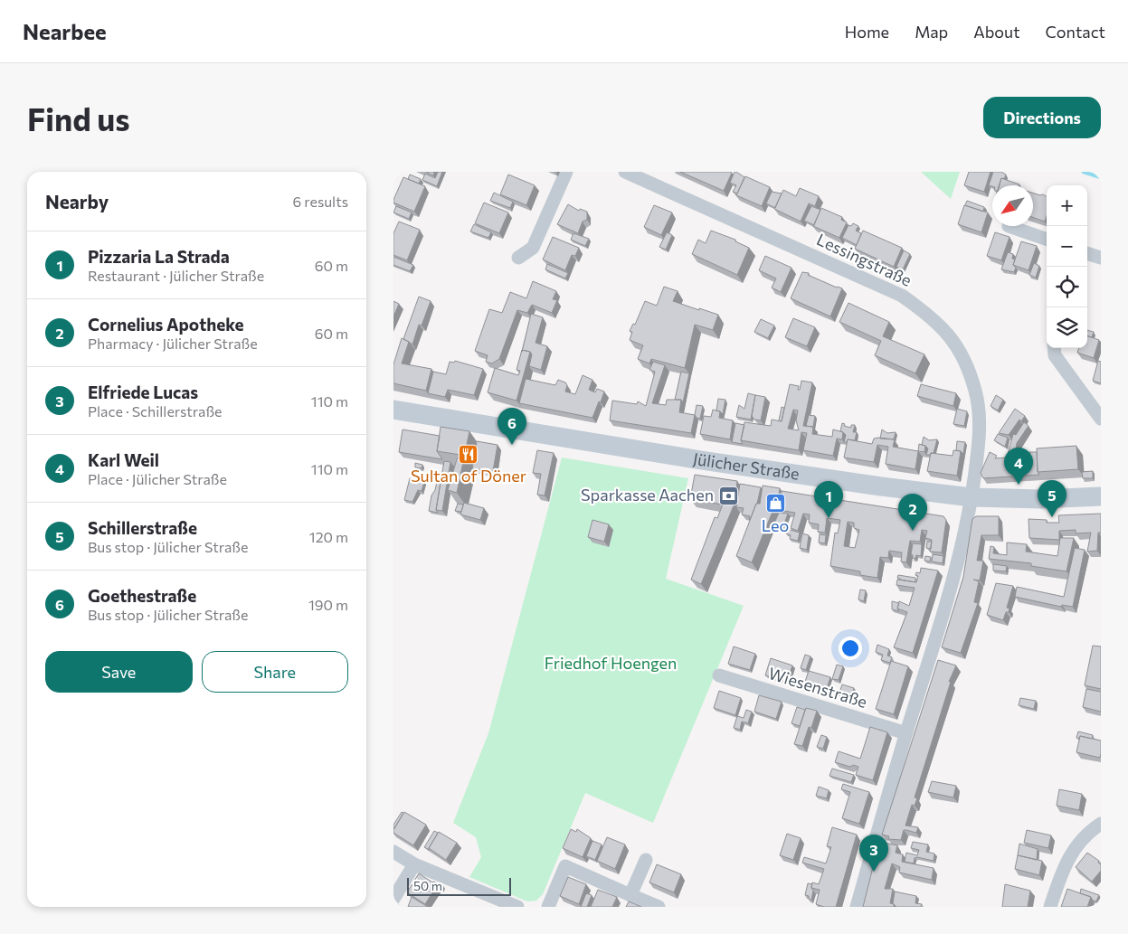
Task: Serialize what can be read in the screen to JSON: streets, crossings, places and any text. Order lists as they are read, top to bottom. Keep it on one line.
{"streets":{"main road":["Jülicher Straße"],"street":["Lessingstraße","Wiesenstraße"]},"crossings":[["Lessingstraße","Jülicher Straße"],["Lessingstraße","Wiesenstraße"]],"parks":["Friedhof Hoengen"],"places":{"restaurant":["Sultan of Döner"],"bank":["Sparkasse Aachen"],"shop":["Leo"]},"scale_bar":"50 m","north":"bottom left","page":{"header":"Nearbee","nav":["Home","Map","About","Contact"],"buttons":["Directions",["Save","Share"]],"title":"Find us","heading":["Nearby","6 results"],"map_buttons":["+","−"],"list":[{"mark":"1","name":"Pizzaria La Strada","note":"Restaurant · Jülicher Straße","value":"60 m"},{"mark":"2","name":"Cornelius Apotheke","note":"Pharmacy · Jülicher Straße","value":"60 m"},{"mark":"3","name":"Elfriede Lucas","note":"Place · Schillerstraße","value":"110 m"},{"mark":"4","name":"Karl Weil","note":"Place · Jülicher Straße","value":"110 m"},{"mark":"5","name":"Schillerstraße","note":"Bus stop · Jülicher Straße","value":"120 m"},{"mark":"6","name":"Goethestraße","note":"Bus stop · Jülicher Straße","value":"190 m"}],"pins":["6","4","5","1","2","3"],"scale":"50 m"}}
